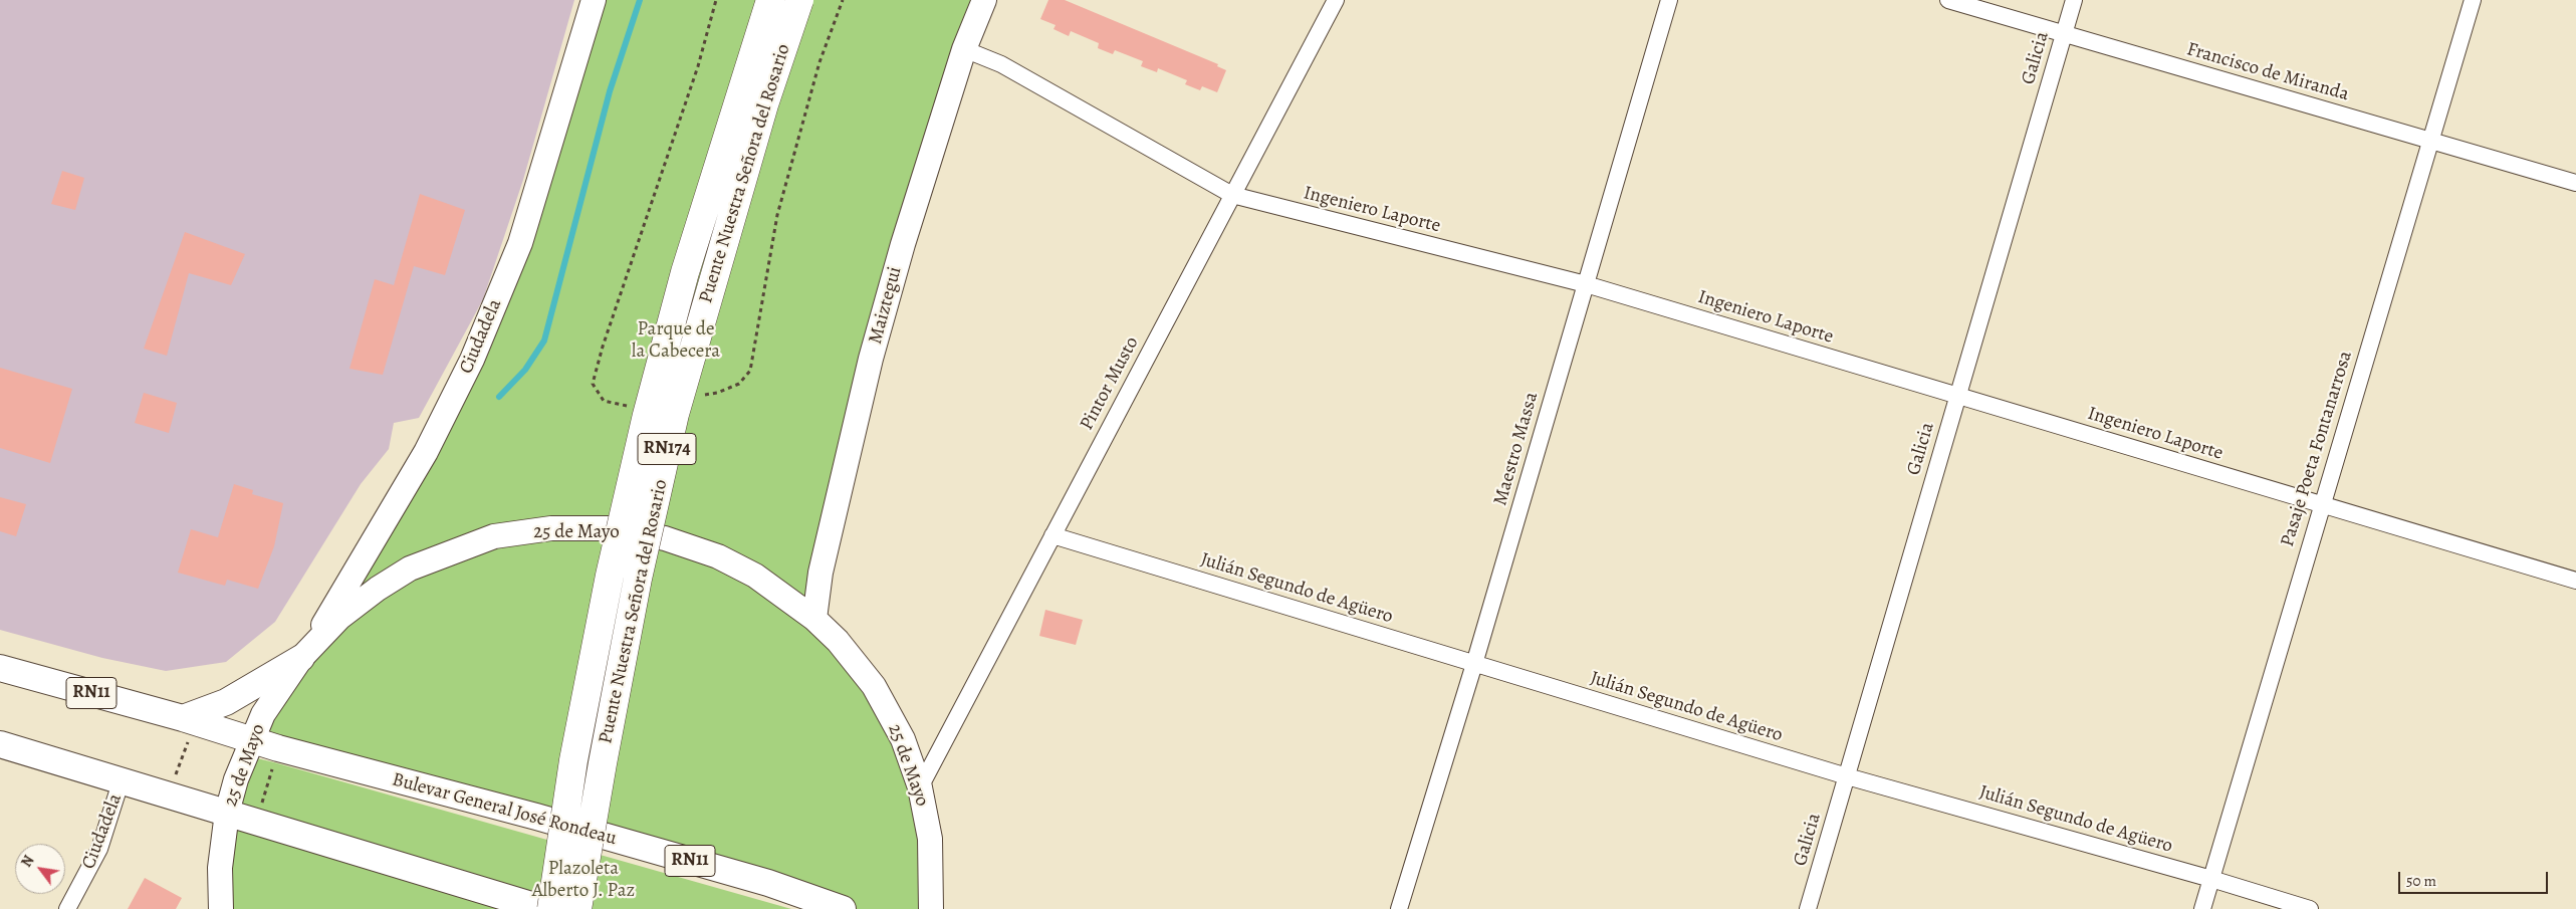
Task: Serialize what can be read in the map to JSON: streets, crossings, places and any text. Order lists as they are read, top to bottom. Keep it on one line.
{"streets":{"highway":["Puente Nuestra Señora del Rosario","RN174"],"main road":["Maiztegui","Ciudadela","25 de Mayo","RN11","Bulevar General José Rondeau"],"street":["Galicia","Francisco de Miranda","Ingeniero Laporte","Pintor Musto","Maestro Massa","Pasaje Poeta Fontanarrosa","Julián Segundo de Agüero"]},"crossings":[["Galicia","Francisco de Miranda"],["Galicia","Ingeniero Laporte"],["Galicia","Julián Segundo de Agüero"],["Francisco de Miranda","Pasaje Poeta Fontanarrosa"],["Ingeniero Laporte","Maiztegui"],["Ingeniero Laporte","Pintor Musto"],["Ingeniero Laporte","Maestro Massa"],["Ingeniero Laporte","Pasaje Poeta Fontanarrosa"],["Maiztegui","25 de Mayo"],["Ciudadela","25 de Mayo"],["Pintor Musto","25 de Mayo"],["Pintor Musto","Julián Segundo de Agüero"],["Maestro Massa","Julián Segundo de Agüero"],["Pasaje Poeta Fontanarrosa","Julián Segundo de Agüero"],["25 de Mayo","RN11"],["25 de Mayo","Bulevar General José Rondeau"],["RN11","Bulevar General José Rondeau"]],"parks":["Parque de la Cabecera","Plazoleta Alberto J. Paz"],"scale_bar":"50 m","north":"top left"}
